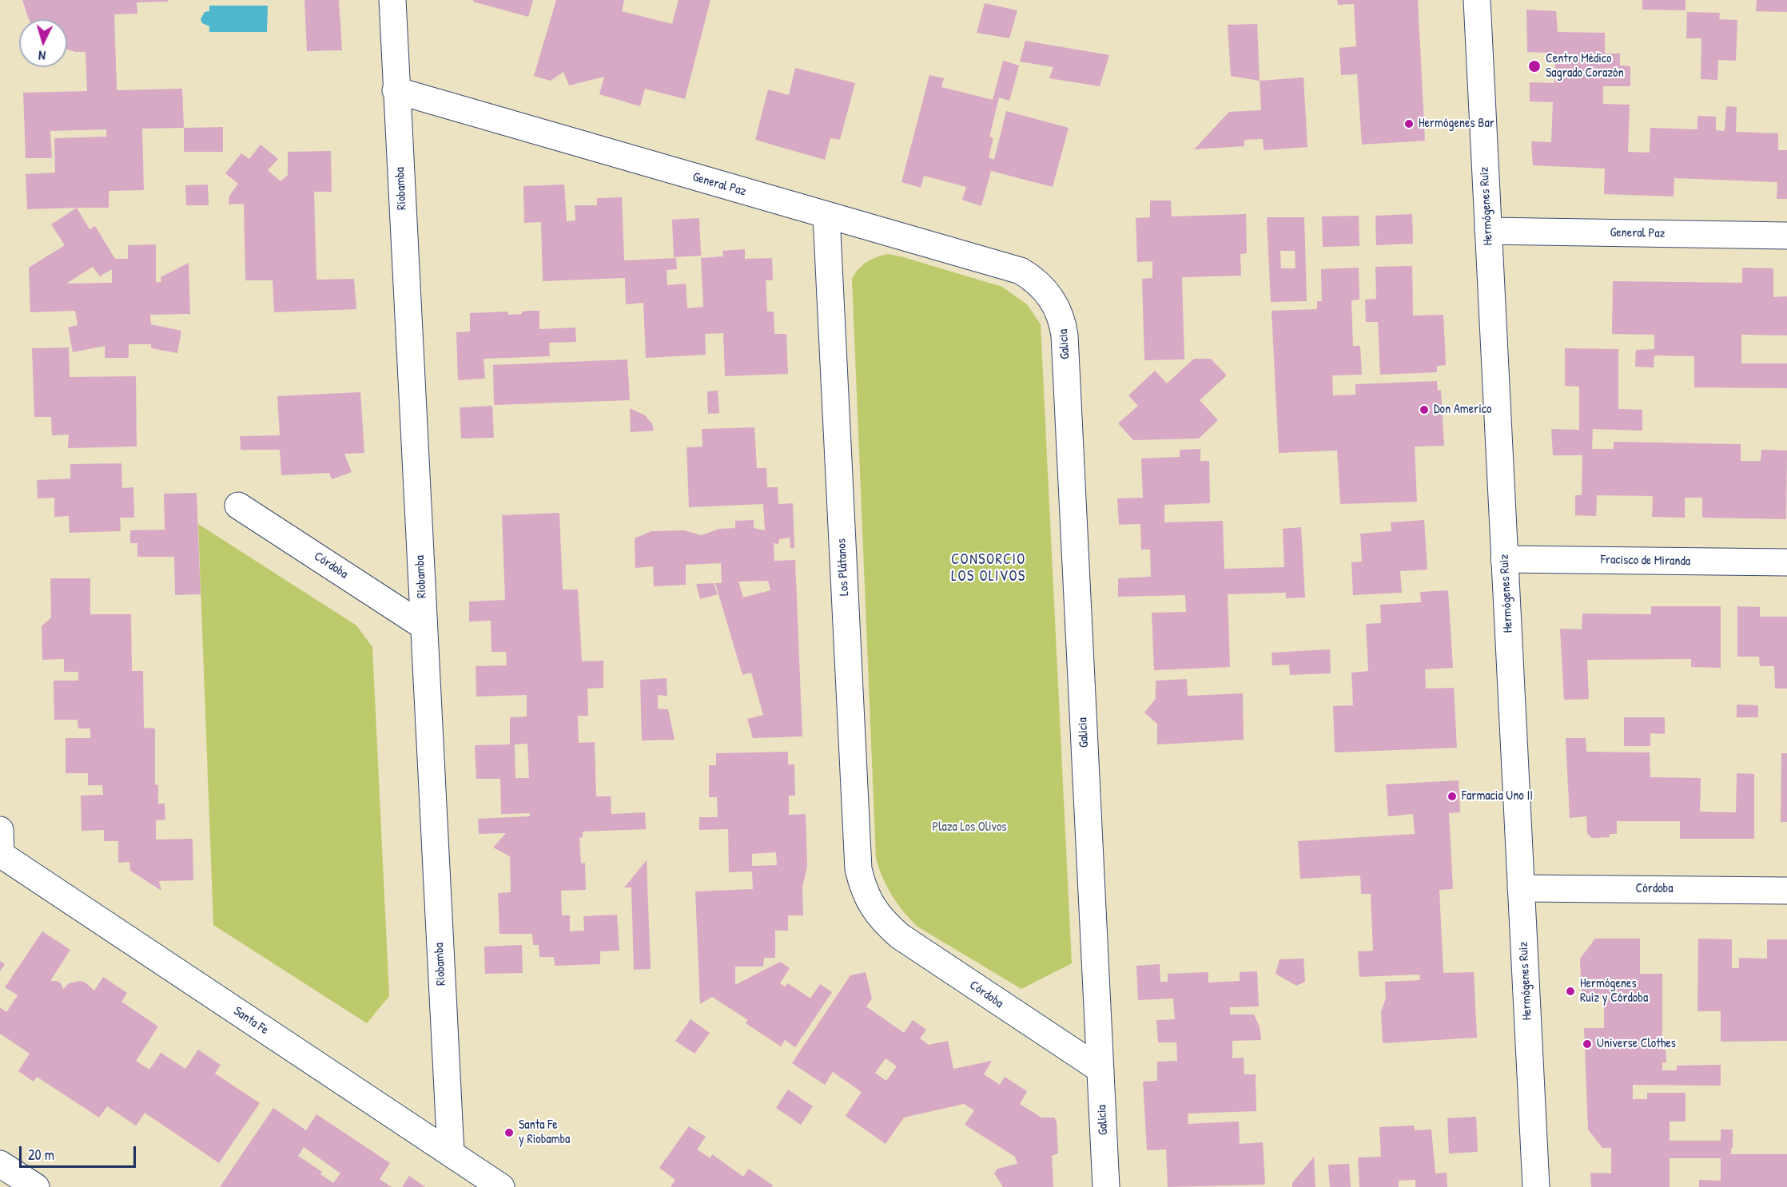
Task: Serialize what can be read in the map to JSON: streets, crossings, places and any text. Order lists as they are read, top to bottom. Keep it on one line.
{"streets":{"street":["General Paz","Riobamba","Hermógenes Ruiz","Galicia","Fracisco de Miranda","Córdoba","Los Plátanos","Santa Fe"]},"crossings":[["General Paz","Riobamba"],["General Paz","Hermógenes Ruiz"],["General Paz","Galicia"],["General Paz","Los Plátanos"],["Riobamba","Córdoba"],["Riobamba","Santa Fe"],["Hermógenes Ruiz","Fracisco de Miranda"],["Hermógenes Ruiz","Córdoba"],["Galicia","Córdoba"],["Córdoba","Los Plátanos"]],"districts":["CONSORCIO LOS OLIVOS"],"parks":["Plaza Los Olivos"],"places":["Centro Médico Sagrado Corazón","Hermógenes Bar","Don Americo","Farmacia Uno II","Hermógenes Ruiz y Córdoba","Universe Clothes","Santa Fe y Riobamba"],"scale_bar":"20 m","north":"bottom"}
